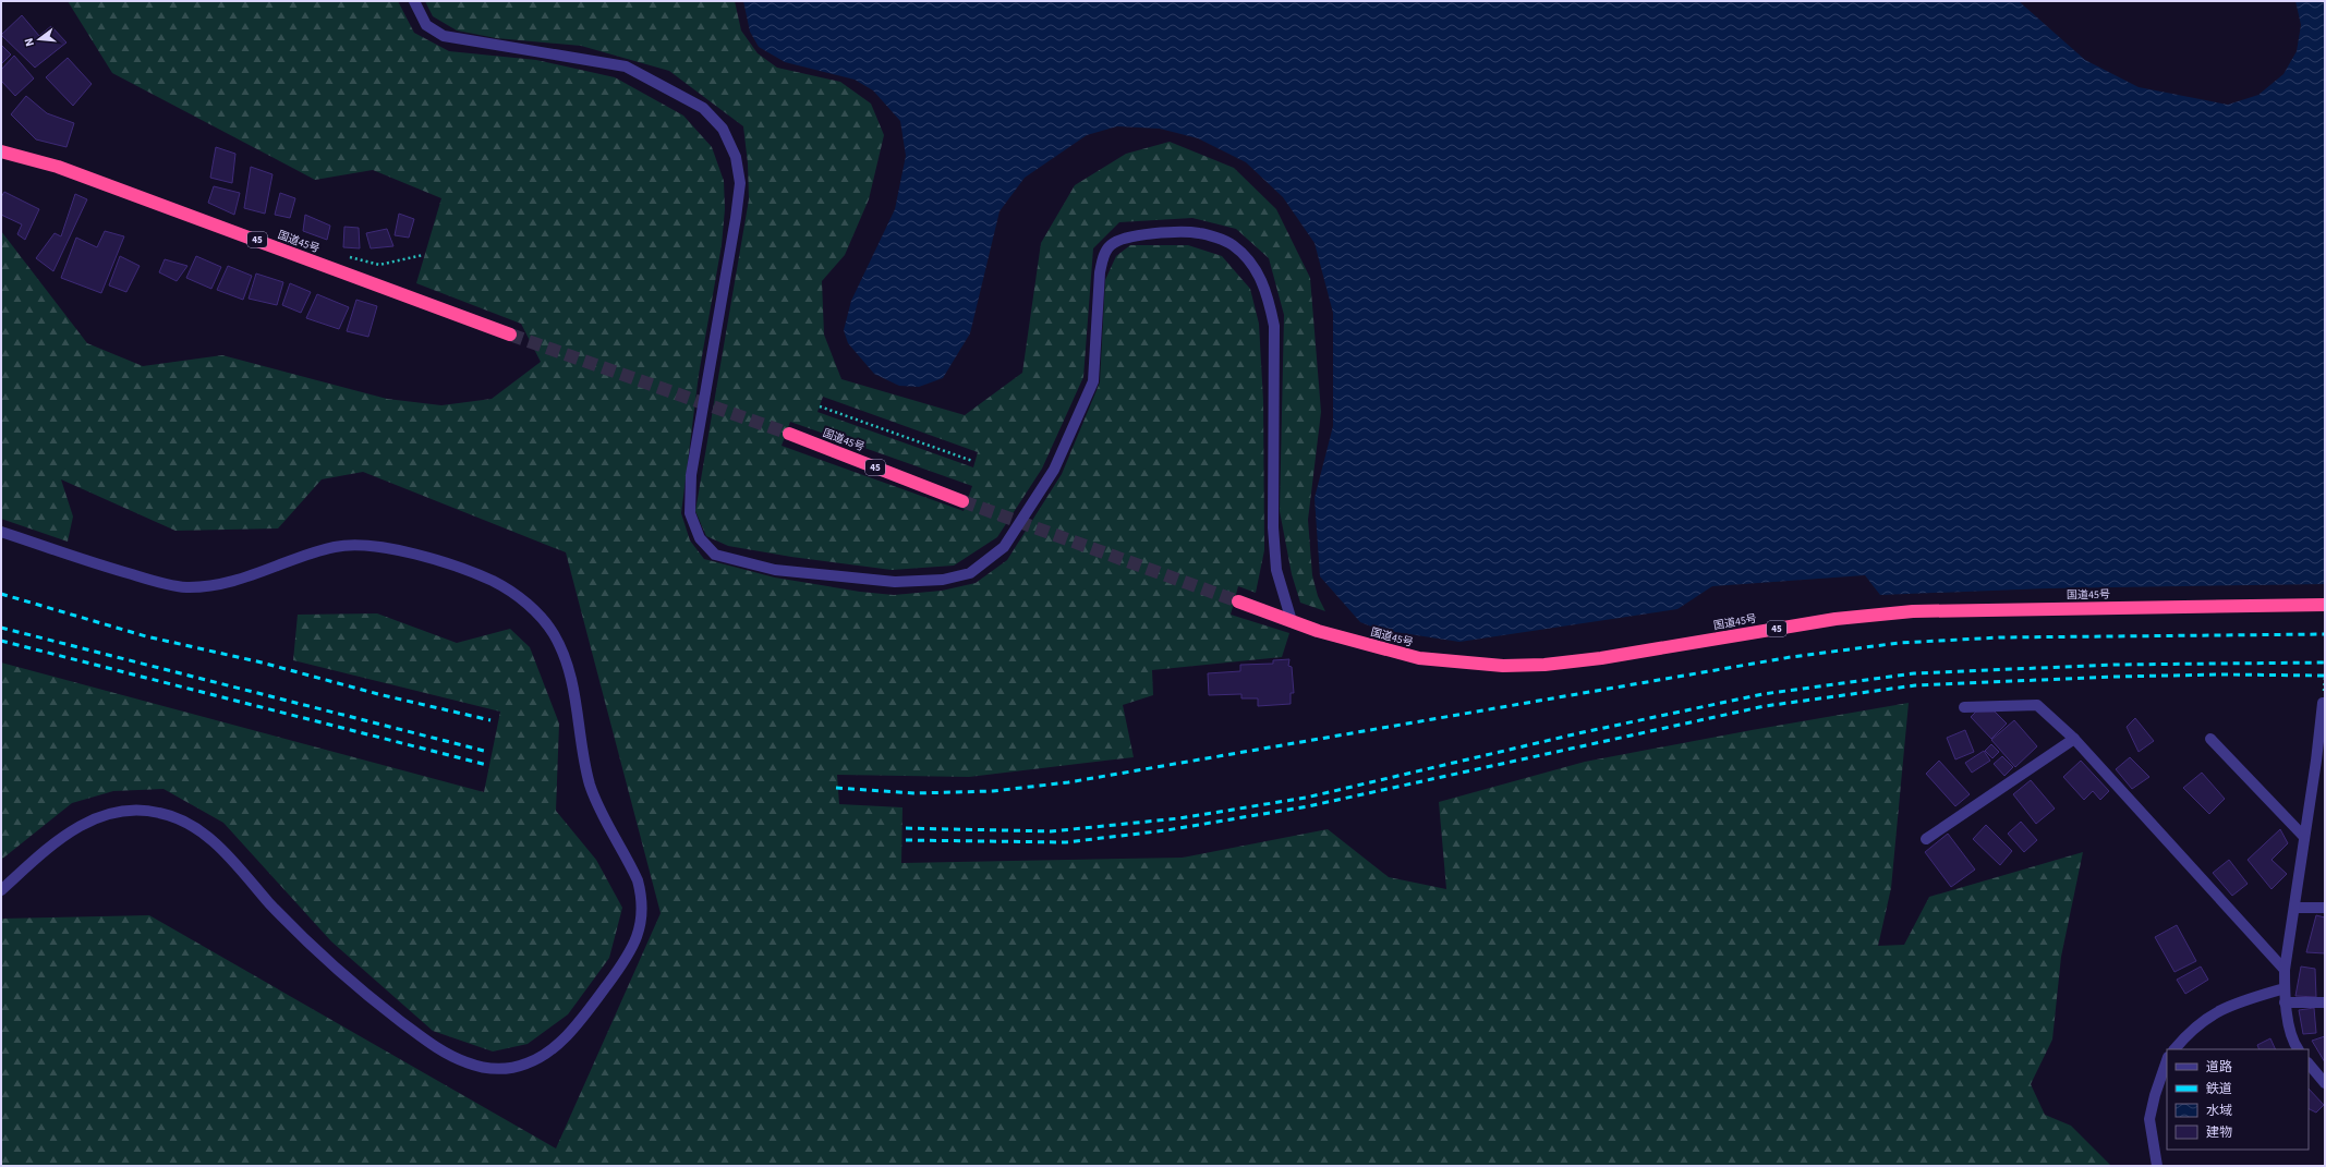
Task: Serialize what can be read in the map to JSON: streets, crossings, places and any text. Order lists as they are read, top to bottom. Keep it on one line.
{"streets":{"highway":["45","国道45号"]},"legend":["道路","鉄道","水域","建物"],"north":"left"}
